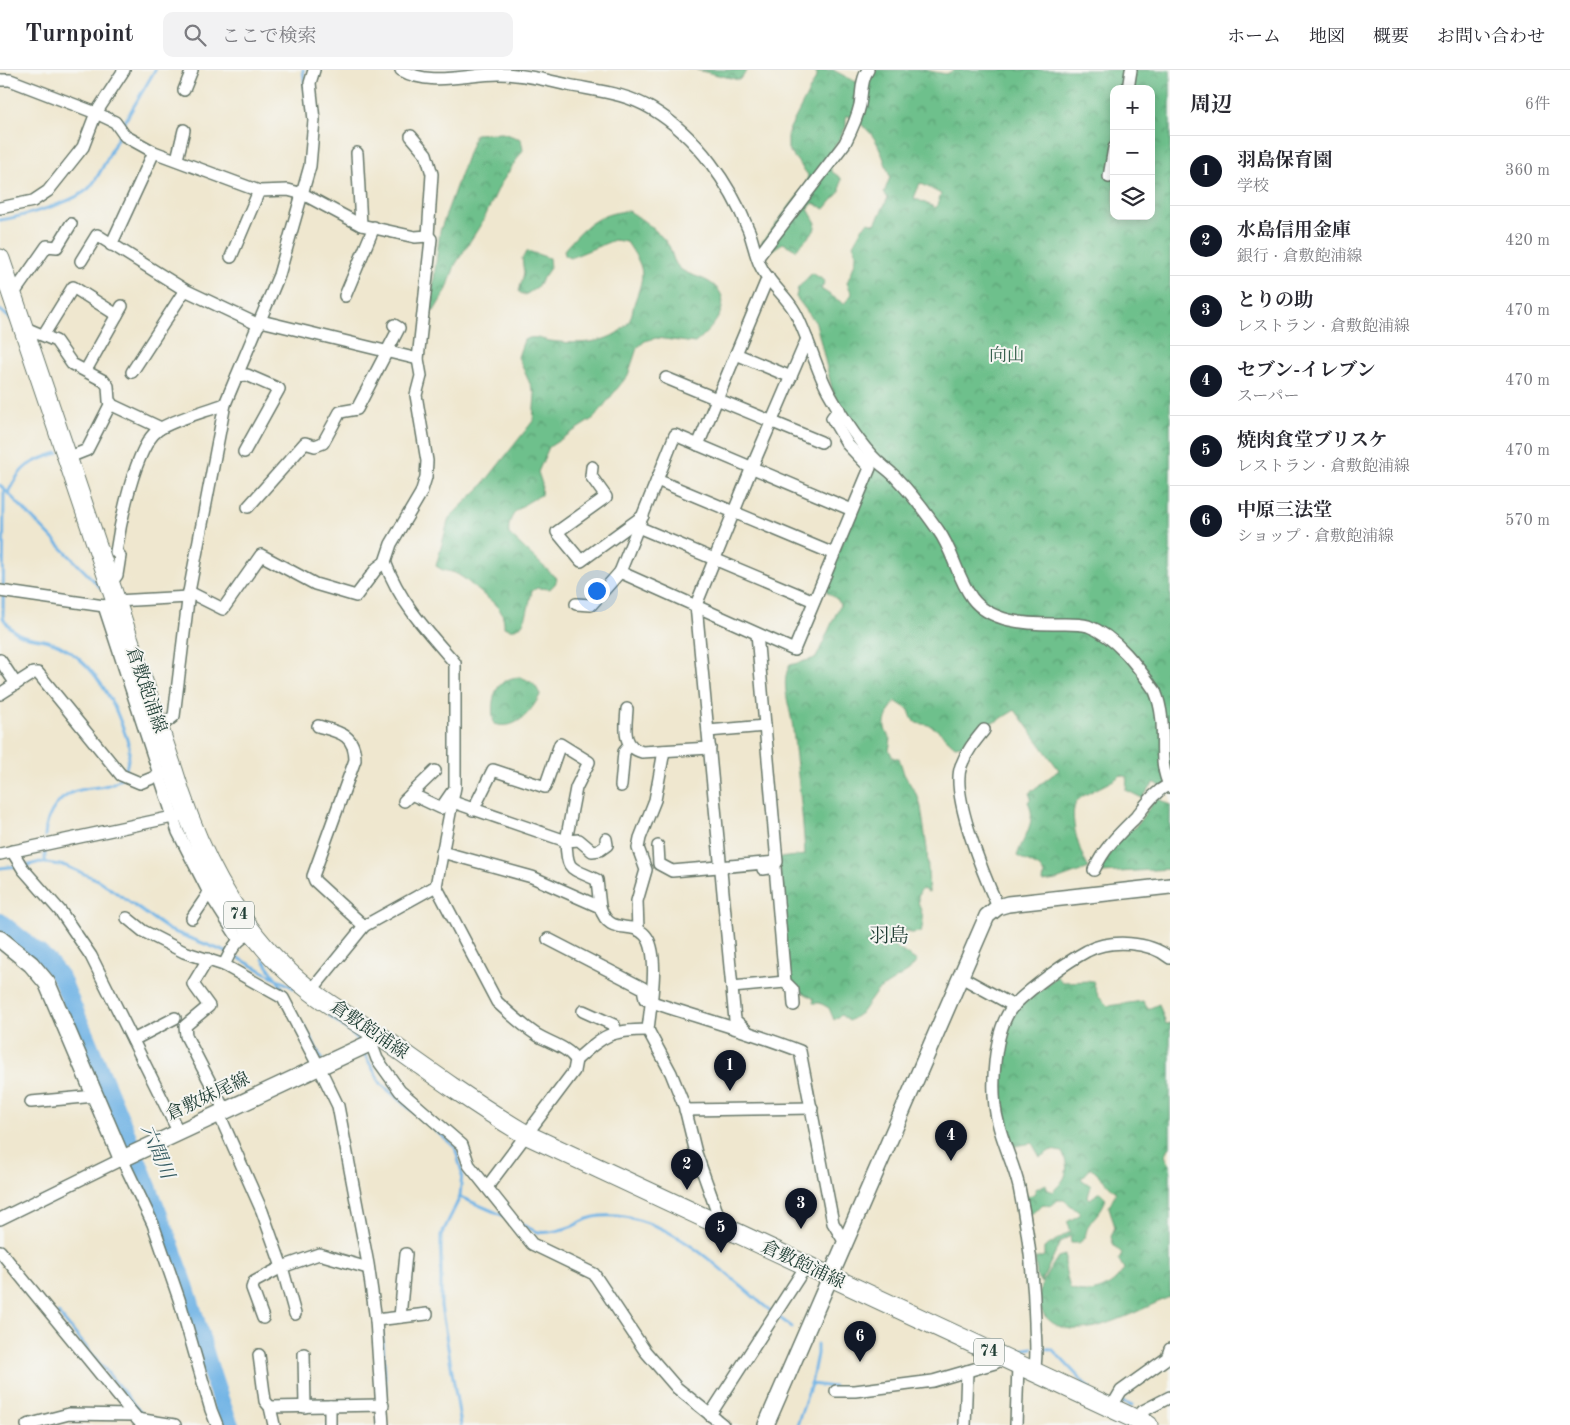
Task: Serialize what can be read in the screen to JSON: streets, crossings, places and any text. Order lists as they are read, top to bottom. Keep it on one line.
{"streets":{"main road":["倉敷飽浦線","74","倉敷妹尾線"]},"crossings":[["倉敷飽浦線","倉敷妹尾線"]],"districts":["羽島"],"water":["六間川"],"parks":["向山"],"page":{"header":"Turnpoint","search":"ここで検索","nav":["ホーム","地図","概要","お問い合わせ"],"heading":["周辺","6件"],"map_buttons":["+","−"],"list":[{"mark":"1","name":"羽島保育園","note":"学校","value":"360 m"},{"mark":"2","name":"水島信用金庫","note":"銀行 · 倉敷飽浦線","value":"420 m"},{"mark":"3","name":"とりの助","note":"レストラン · 倉敷飽浦線","value":"470 m"},{"mark":"4","name":"セブン-イレブン","note":"スーパー","value":"470 m"},{"mark":"5","name":"焼肉食堂ブリスケ","note":"レストラン · 倉敷飽浦線","value":"470 m"},{"mark":"6","name":"中原三法堂","note":"ショップ · 倉敷飽浦線","value":"570 m"}],"pins":["1","4","2","3","5","6"]}}
